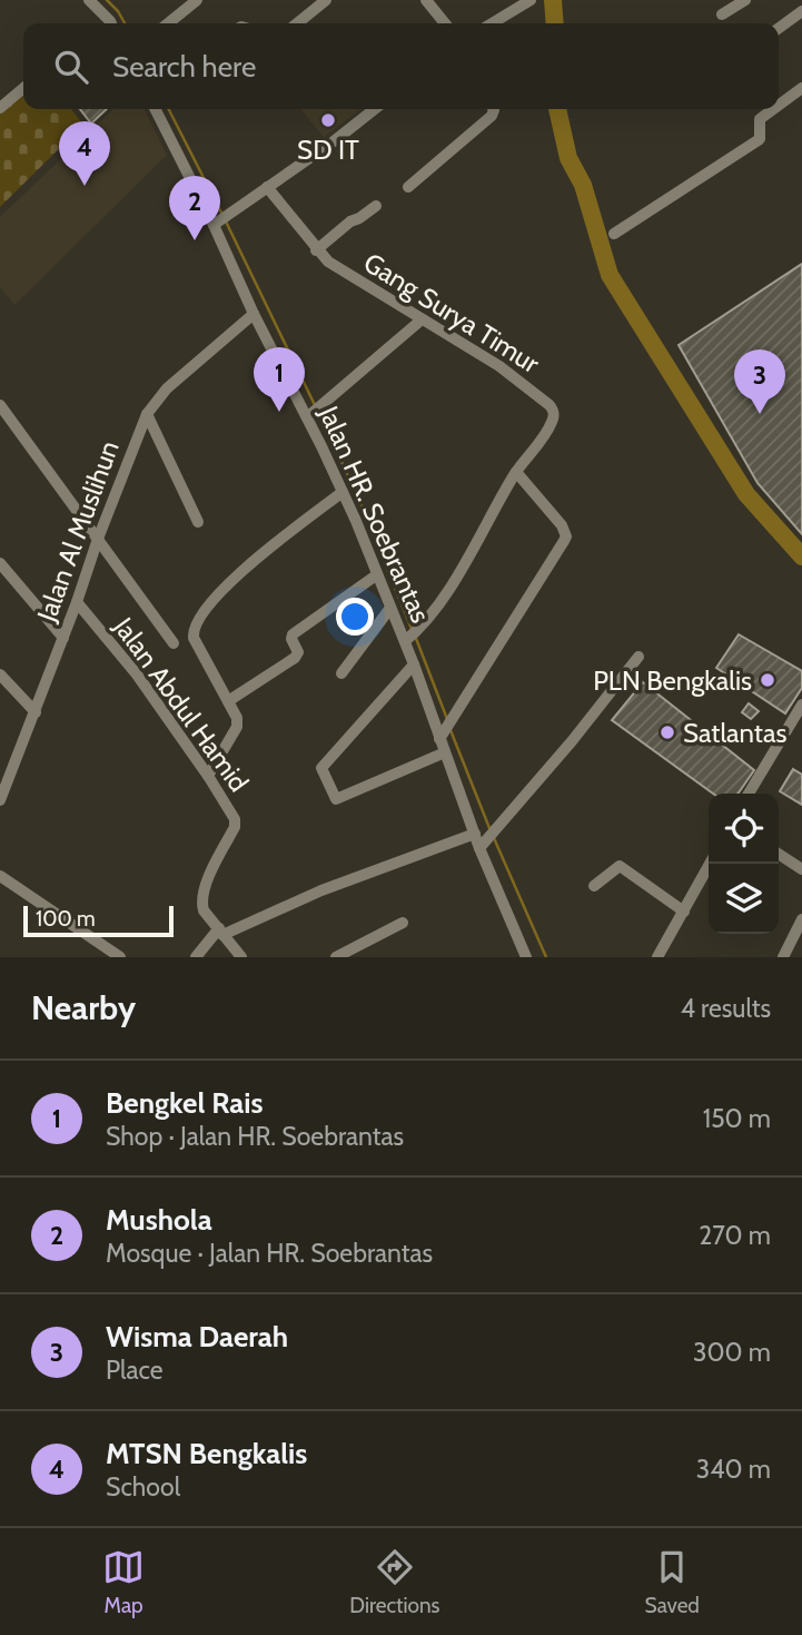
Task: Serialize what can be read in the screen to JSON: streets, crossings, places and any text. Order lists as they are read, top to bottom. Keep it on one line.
{"streets":{"street":["Gang Surya Timur","Jalan HR. Soebrantas","Jalan Al Muslihun","Jalan Abdul Hamid"]},"crossings":[["Gang Surya Timur","Jalan HR. Soebrantas"],["Jalan HR. Soebrantas","Jalan Al Muslihun"],["Jalan Al Muslihun","Jalan Abdul Hamid"]],"places":["SD IT","PLN Bengkalis","Satlantas"],"scale_bar":"100 m","page":{"search":"Search here","pins":["4","2","1","3"],"scale":"100 m","heading":["Nearby","4 results"],"list":[{"mark":"1","name":"Bengkel Rais","note":"Shop · Jalan HR. Soebrantas","value":"150 m"},{"mark":"2","name":"Mushola","note":"Mosque · Jalan HR. Soebrantas","value":"270 m"},{"mark":"3","name":"Wisma Daerah","note":"Place","value":"300 m"},{"mark":"4","name":"MTSN Bengkalis","note":"School","value":"340 m"}],"nav":["Map","Directions","Saved"]}}
